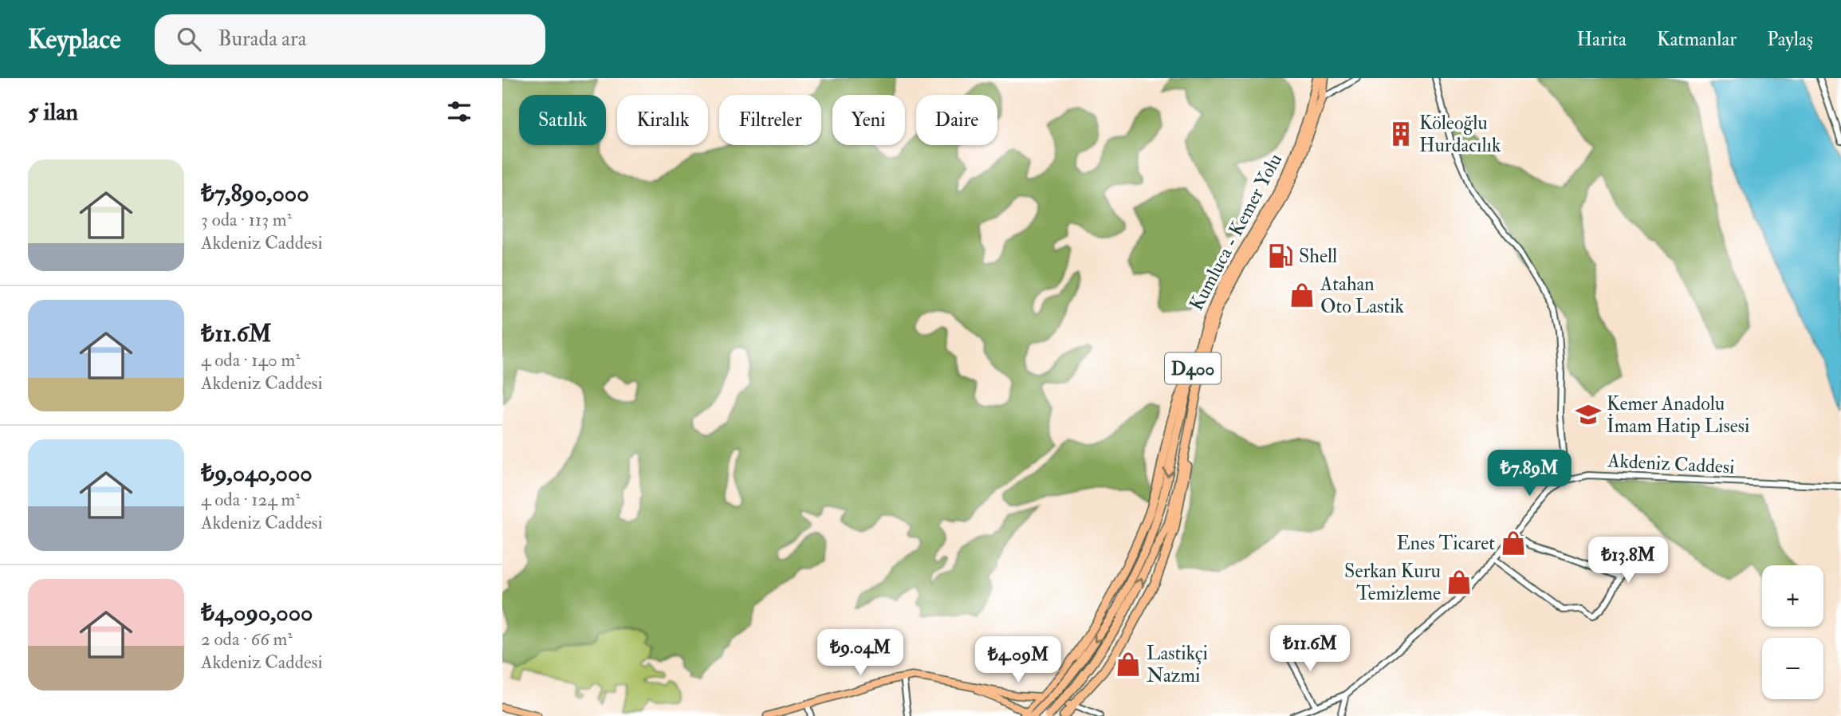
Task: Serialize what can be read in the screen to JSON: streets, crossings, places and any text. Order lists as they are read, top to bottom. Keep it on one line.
{"streets":{"highway":["Kumluca - Kemer Yolu","D400"],"street":["Akdeniz Caddesi"]},"places":{"building":["Köleoğlu Hurdacılık"],"fuel station":["Shell"],"shop":["Atahan Oto Lastik","Enes Ticaret","Serkan Kuru Temizleme","Lastikçi Nazmi"],"school or university":["Kemer Anadolu İmam Hatip Lisesi"]},"page":{"header":"Keyplace","search":"Burada ara","nav":["Harita","Katmanlar","Paylaş"],"heading":"5 ilan","chip":["Satılık","Kiralık","Filtreler","Yeni","Daire"],"list":[{"name":"₺7,890,000","note":"3 oda · 113 m² · Akdeniz Caddesi"},{"name":"₺11.6M","note":"4 oda · 140 m² · Akdeniz Caddesi"},{"name":"₺9,040,000","note":"4 oda · 124 m² · Akdeniz Caddesi"},{"name":"₺4,090,000","note":"2 oda · 66 m² · Akdeniz Caddesi"}],"price":["₺7.89M","₺13.8M","₺11.6M","₺9.04M","₺4.09M"],"map_buttons":["+","−"]}}
